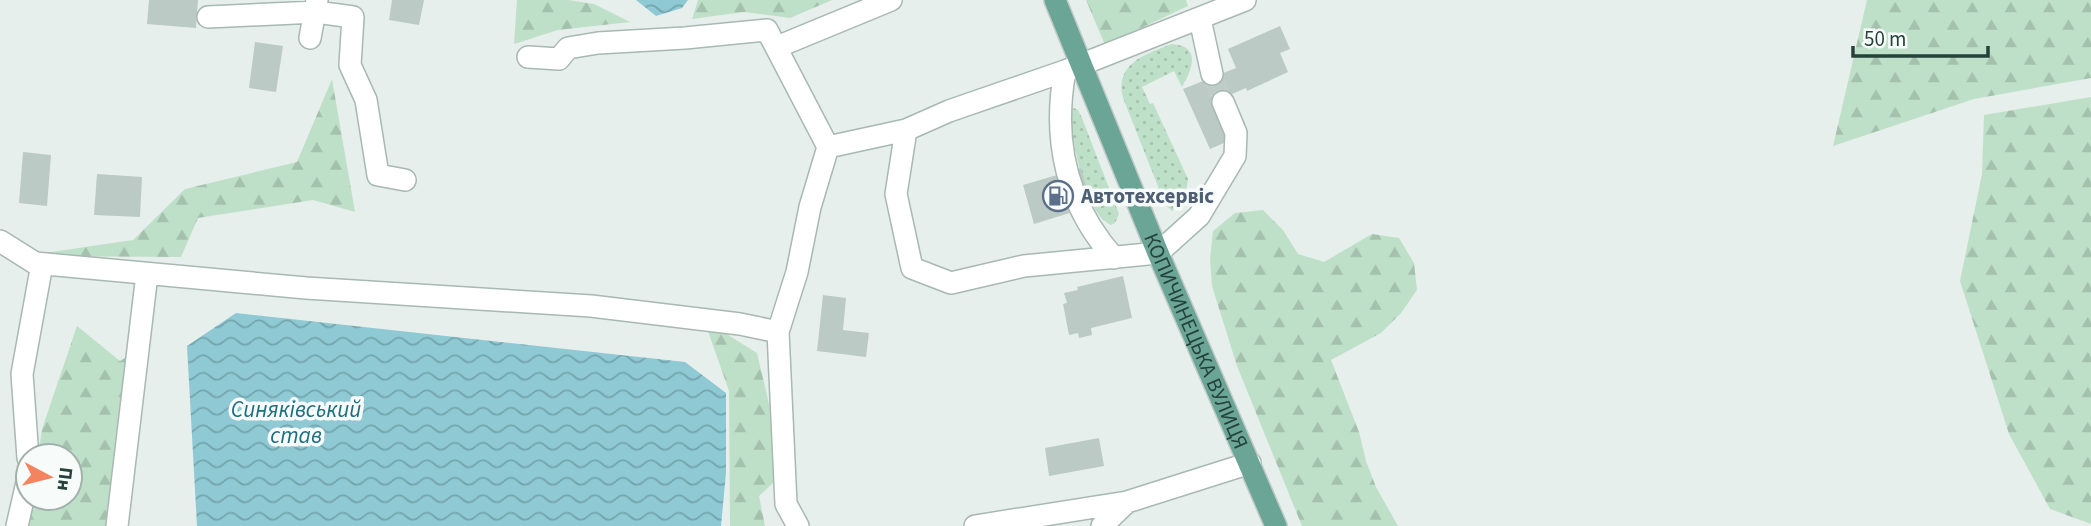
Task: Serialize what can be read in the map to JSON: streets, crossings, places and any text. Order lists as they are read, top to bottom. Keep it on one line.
{"streets":{"main road":["КОПИЧИНЕЦЬКА ВУЛИЦЯ"]},"water":["Синяківський став"],"places":{"fuel station":["Автотехсервіс"]},"scale_bar":"50 m","north":"right"}
